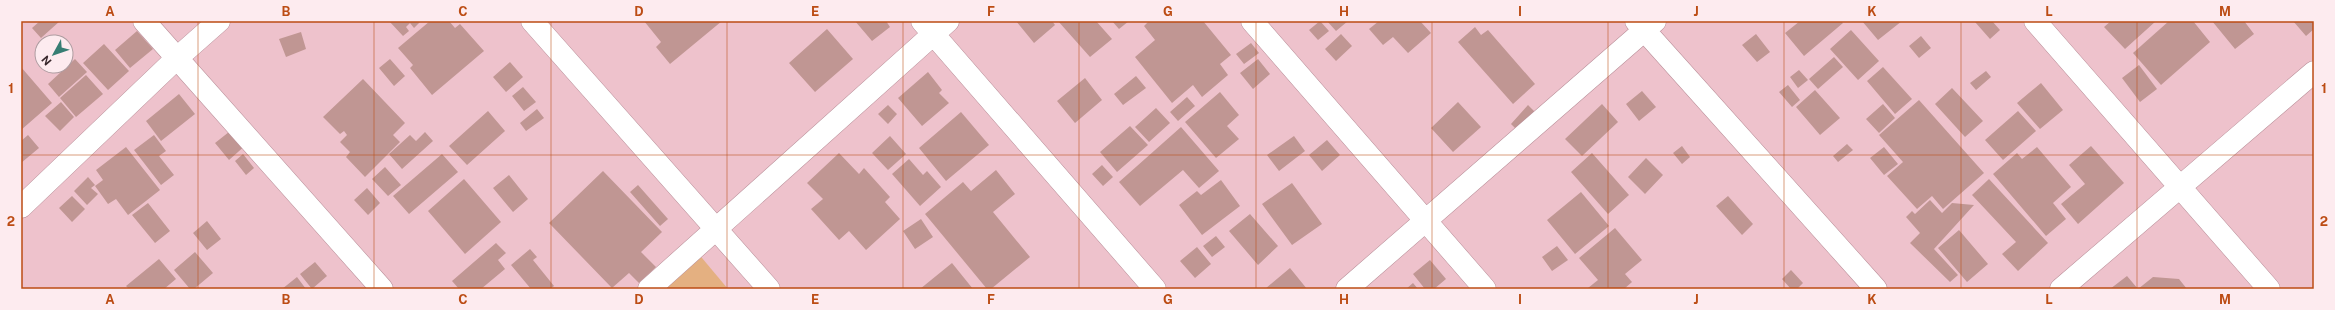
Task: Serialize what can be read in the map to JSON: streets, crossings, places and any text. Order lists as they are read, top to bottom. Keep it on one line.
{"north":"bottom left","grid":{"columns":["A","B","C","D","E","F","G","H","I","J","K","L","M"],"rows":["1","2"]}}
